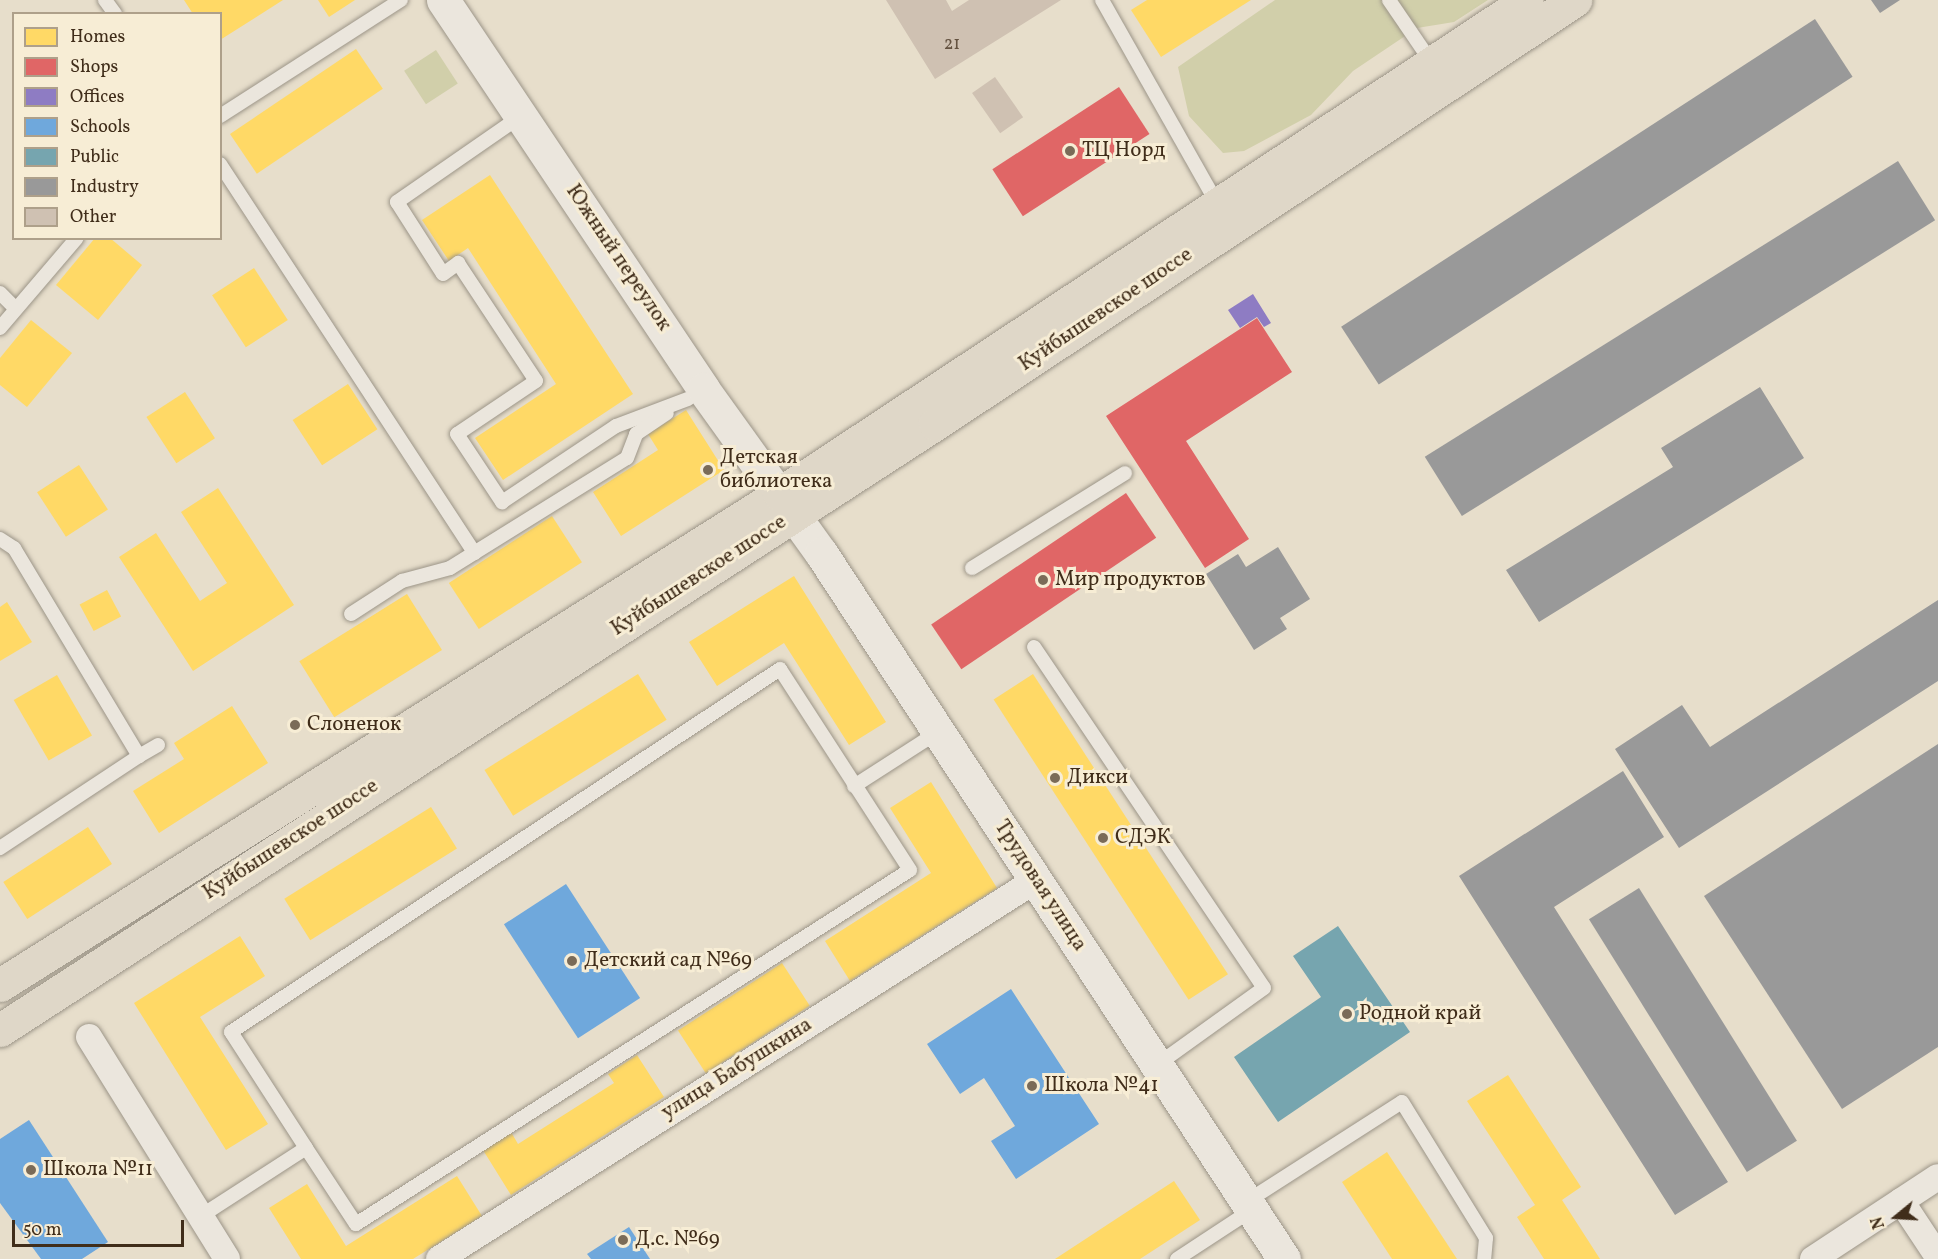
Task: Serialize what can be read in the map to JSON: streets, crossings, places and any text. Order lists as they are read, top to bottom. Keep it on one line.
{"streets":{"main road":["Куйбышевское шоссе"],"street":["Южный переулок","Трудовая улица","улица Бабушкина"]},"crossings":[["Южный переулок","Куйбышевское шоссе"],["Южный переулок","Трудовая улица"],["Куйбышевское шоссе","Трудовая улица"],["Трудовая улица","улица Бабушкина"]],"places":["ТЦ Норд","Детская библиотека","Мир продуктов","Слоненок","Дикси","СДЭК","Детский сад №69","Родной край","Школа №41","Школа №11","Д.с. №69"],"house_numbers":["21"],"legend":["Homes","Shops","Offices","Schools","Public","Industry","Other"],"scale_bar":"50 m","north":"left"}
